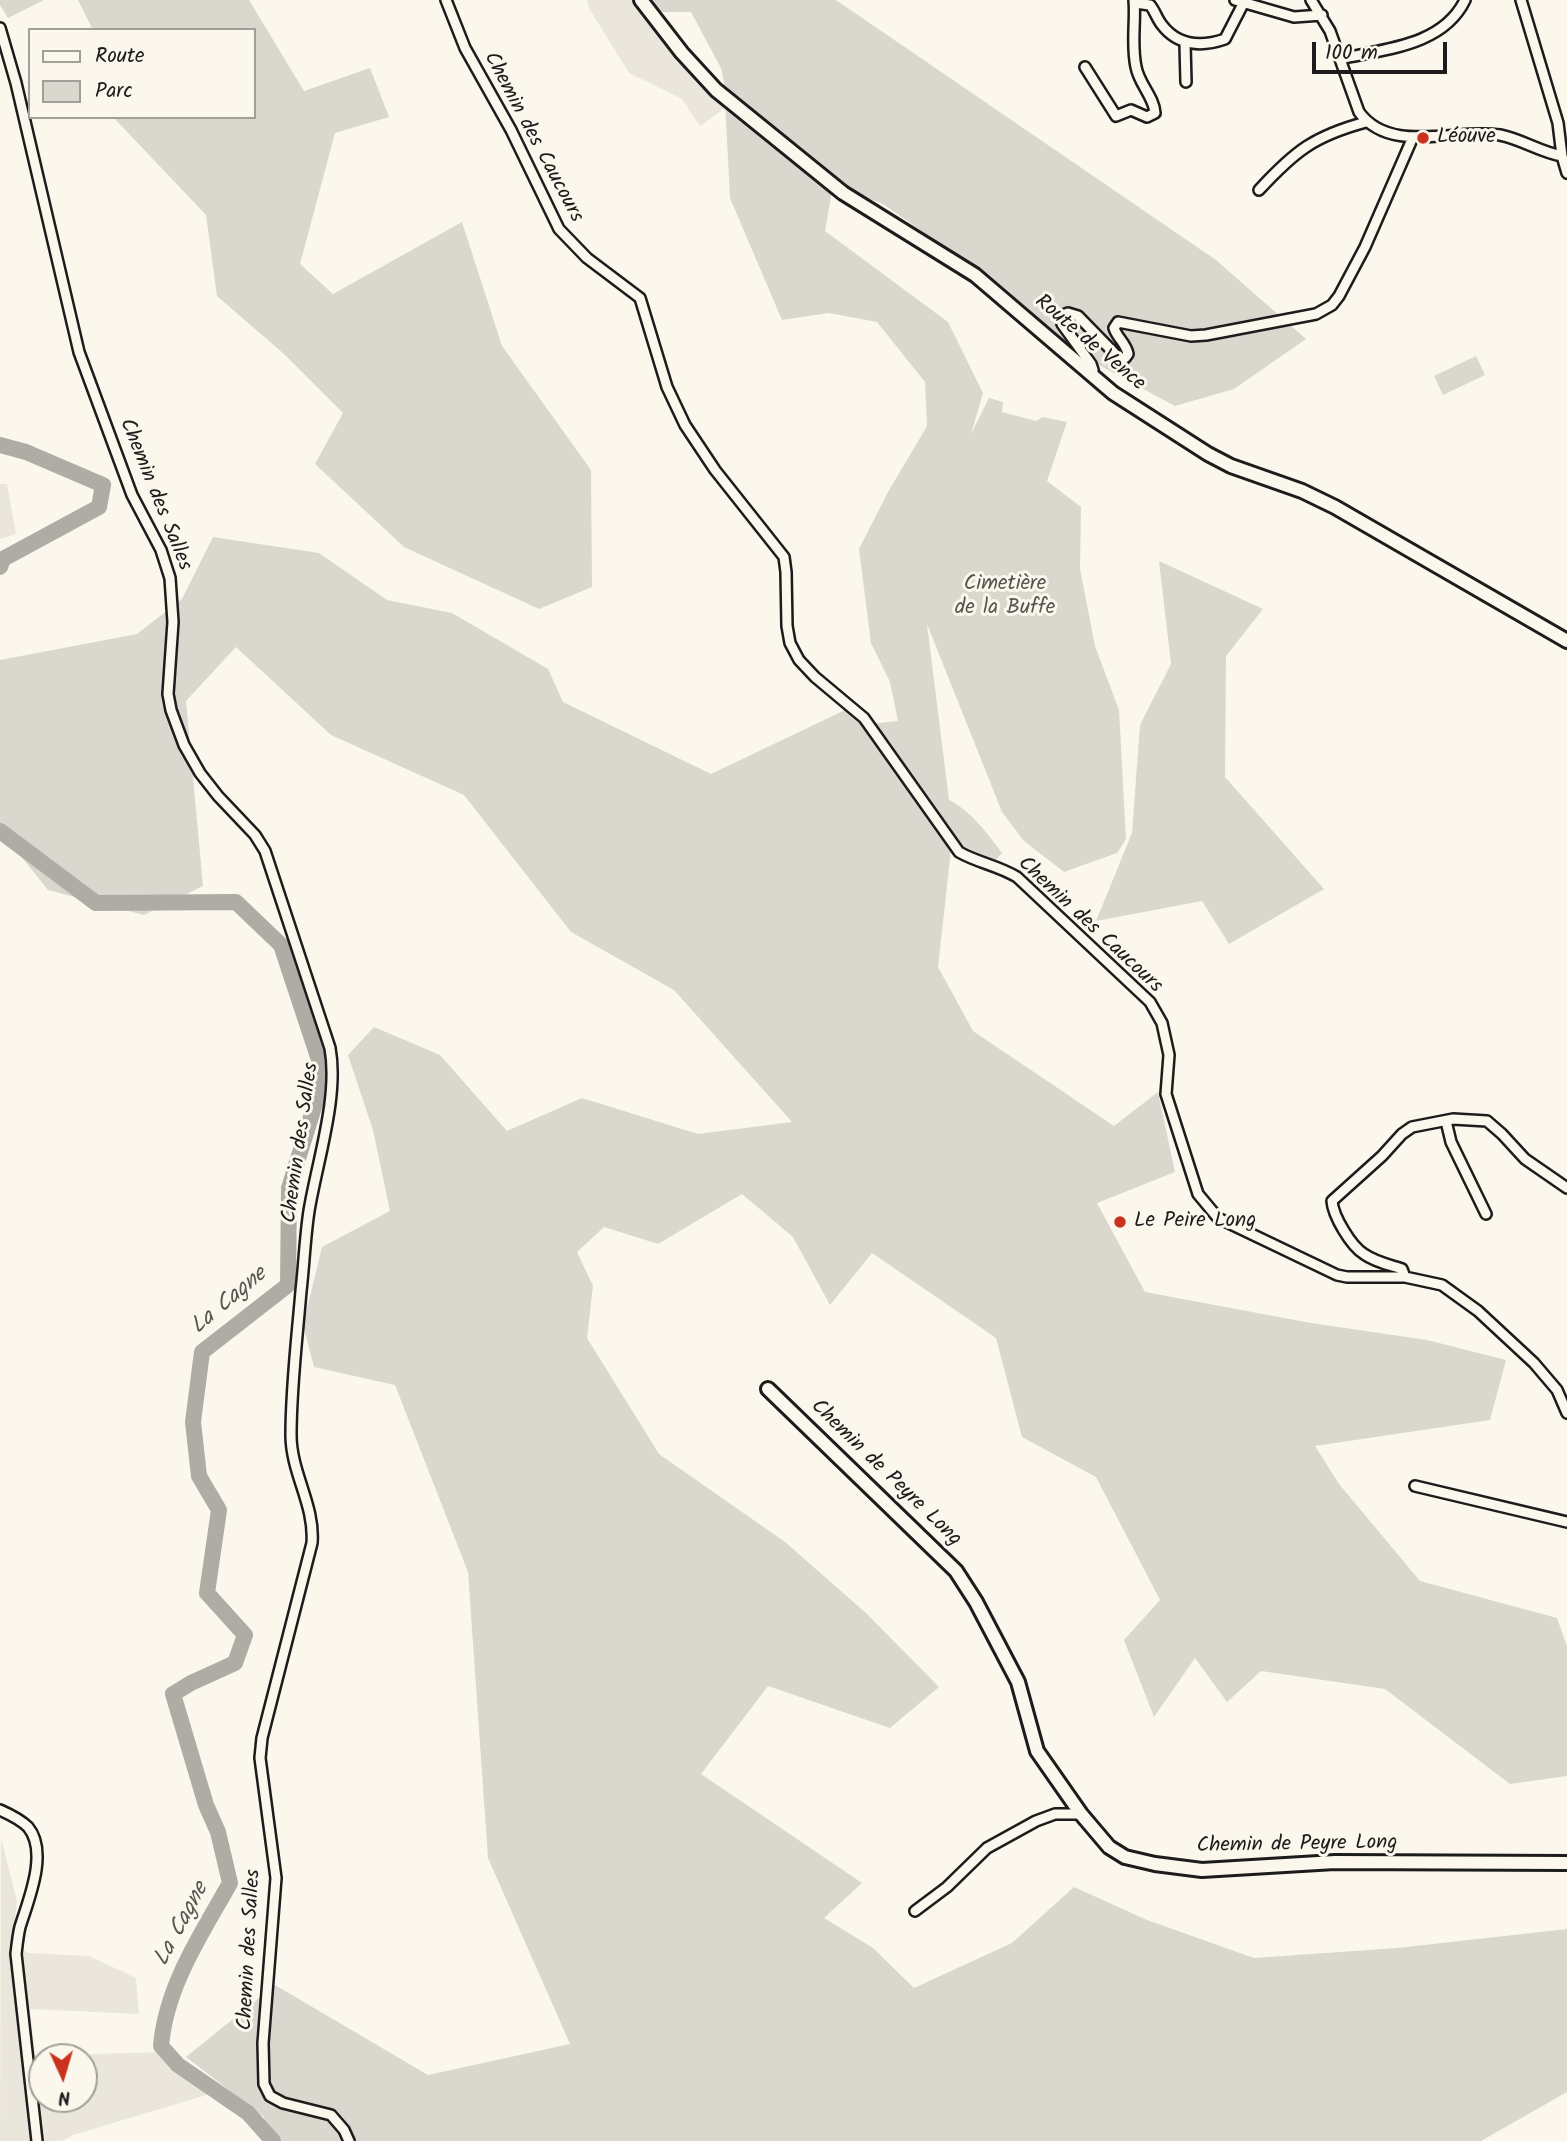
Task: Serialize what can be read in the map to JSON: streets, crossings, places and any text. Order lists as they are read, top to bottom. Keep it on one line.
{"streets":{"main road":["Route de Vence","Chemin de Peyre Long"],"street":["Chemin des Caucours","Chemin des Salles"]},"water":["La Cagne"],"parks":["Cimetière de la Buffe"],"places":["Léouve","Le Peire Long"],"legend":["Route","Parc"],"scale_bar":"100 m","north":"bottom"}
